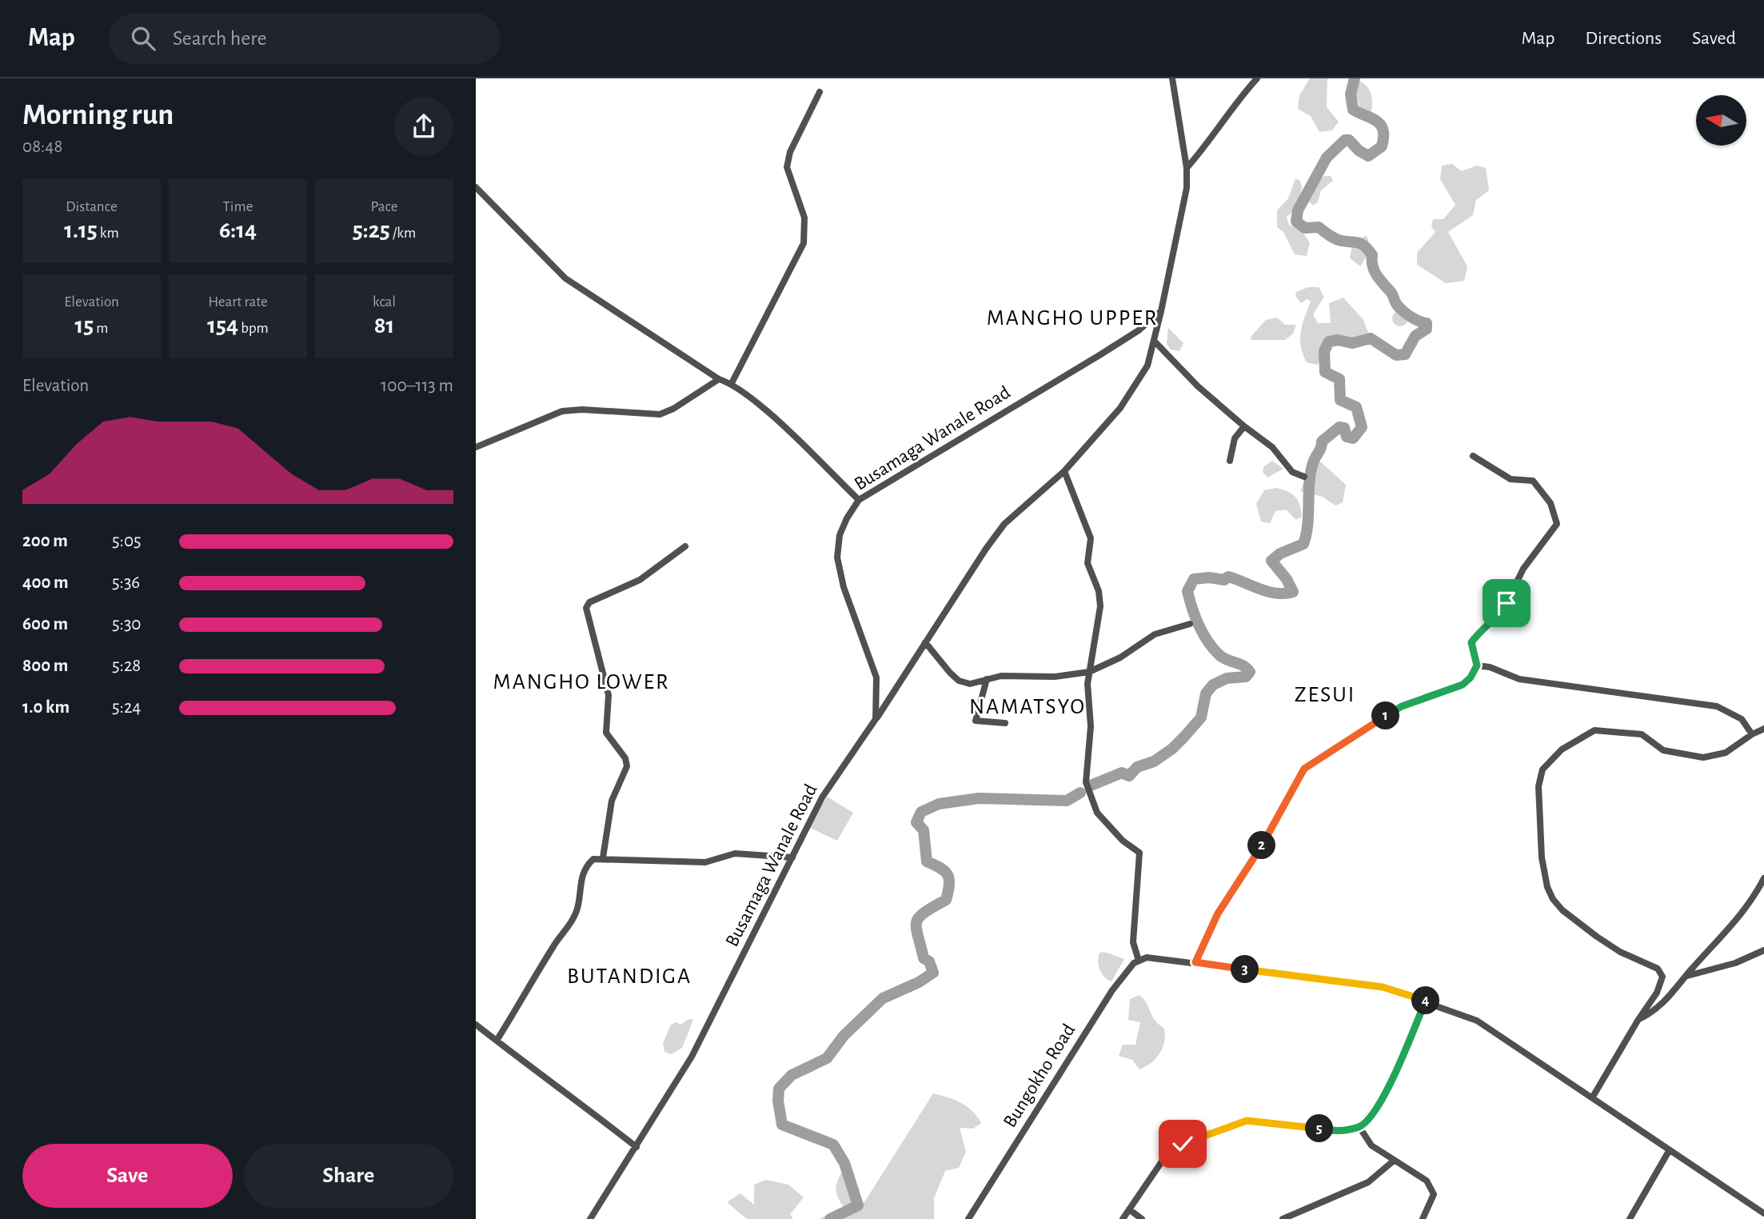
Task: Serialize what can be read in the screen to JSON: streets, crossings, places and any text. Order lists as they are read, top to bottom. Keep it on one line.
{"streets":{"street":["Busamaga Wanale Road","Bungokho Road"]},"districts":["MANGHO UPPER","MANGHO LOWER","ZESUI","NAMATSYO","BUTANDIGA"],"north":"left","page":{"header":"Map","search":"Search here","nav":["Map","Directions","Saved"],"heading":["Morning run","08:48"],"stats":[["Distance","1.15 km"],["Time","6:14"],["Pace","5:25 /km"],["Elevation","15 m"],["Heart rate","154 bpm"],["kcal","81"]],"chart":["Elevation","100–113 m"],"list":[{"name":"200 m","note":"5:05"},{"name":"400 m","note":"5:36"},{"name":"600 m","note":"5:30"},{"name":"800 m","note":"5:28"},{"name":"1.0 km","note":"5:24"}],"pins":["1","2","3","4","5"],"buttons":["Save","Share"]}}
